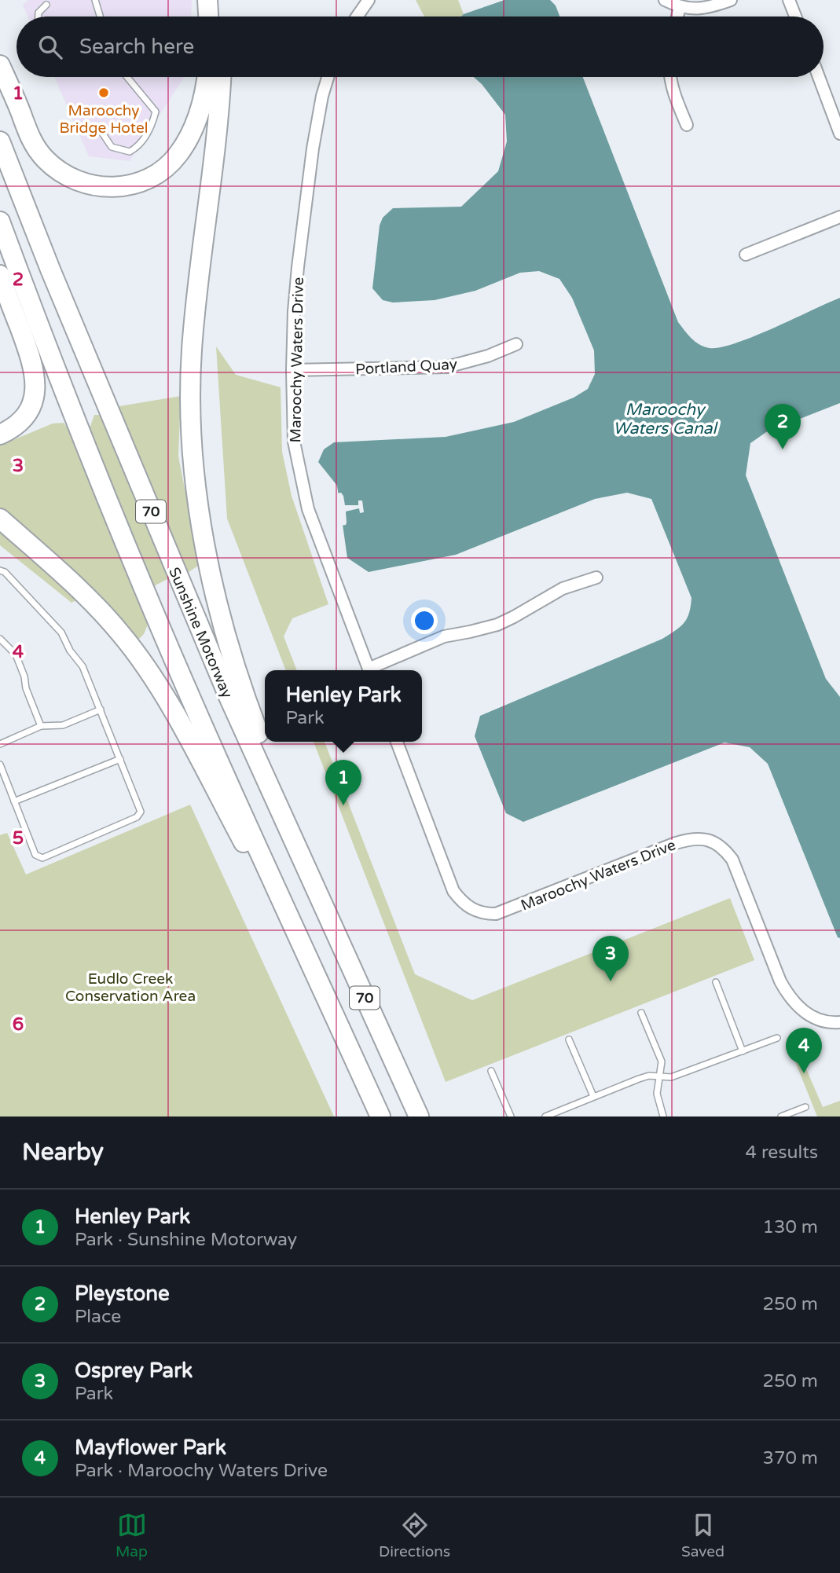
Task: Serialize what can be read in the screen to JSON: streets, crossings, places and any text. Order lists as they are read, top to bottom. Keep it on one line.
{"streets":{"highway":["70","Sunshine Motorway"],"street":["Maroochy Waters Drive","Portland Quay"]},"crossings":[["Maroochy Waters Drive","Portland Quay"]],"water":["Maroochy Waters Canal"],"parks":["Eudlo Creek Conservation Area"],"places":["Maroochy Bridge Hotel"],"page":{"search":"Search here","pins":["2","1","3","4"],"popup":["Henley Park","Park"],"heading":["Nearby","4 results"],"list":[{"mark":"1","name":"Henley Park","note":"Park · Sunshine Motorway","value":"130 m"},{"mark":"2","name":"Pleystone","note":"Place","value":"250 m"},{"mark":"3","name":"Osprey Park","note":"Park","value":"250 m"},{"mark":"4","name":"Mayflower Park","note":"Park · Maroochy Waters Drive","value":"370 m"}],"nav":["Map","Directions","Saved"]},"grid":{"rows":["1","2","3","4","5","6"]}}
